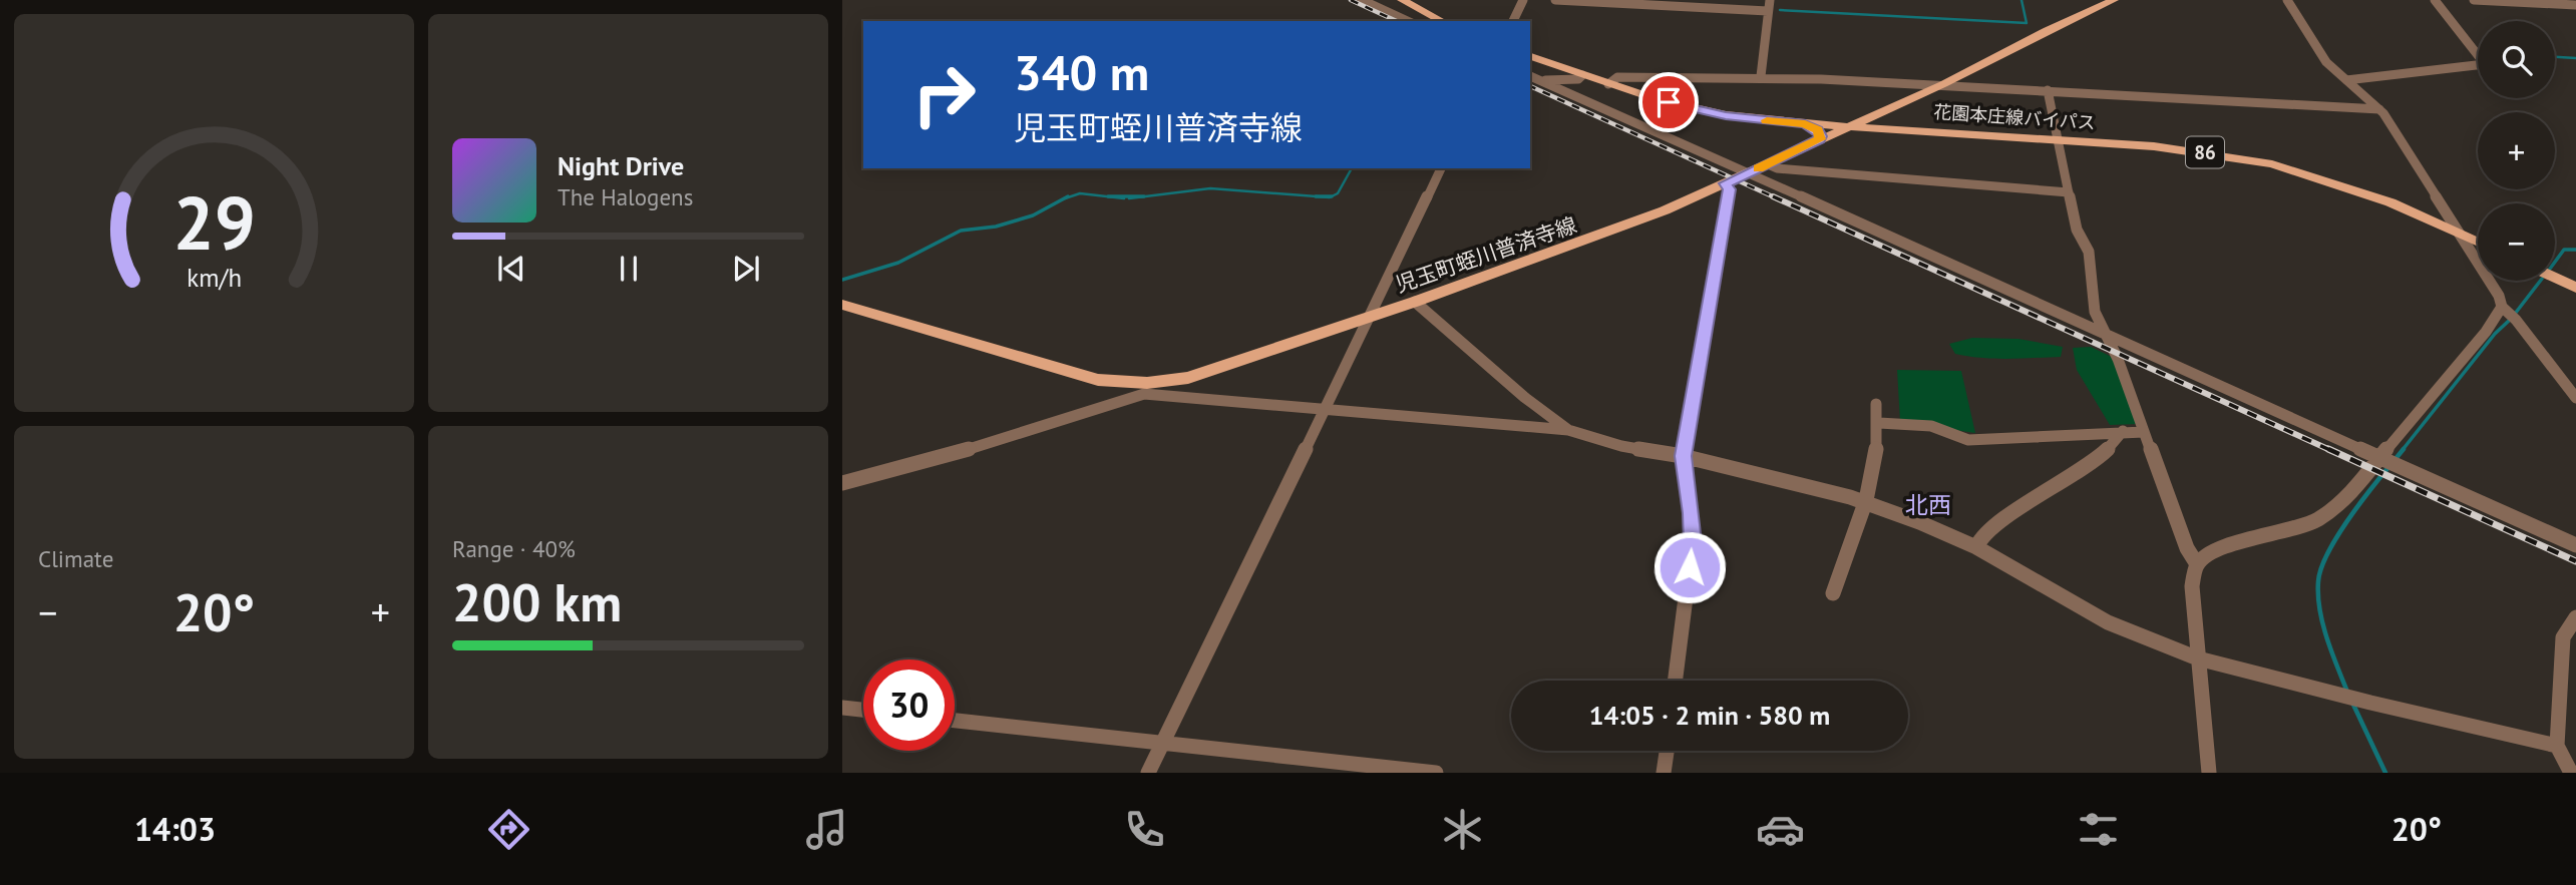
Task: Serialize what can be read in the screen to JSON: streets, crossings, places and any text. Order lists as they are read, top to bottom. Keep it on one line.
{"streets":{"main road":["花園本庄線バイパス","86","児玉町蛭川普済寺線"]},"crossings":[["花園本庄線バイパス","児玉町蛭川普済寺線"]],"districts":["北西"],"page":{"map_buttons":["+","−"],"turn":["340 m","児玉町蛭川普済寺線"],"song":["Night Drive","The Halogens"],"tile":["Climate",["Range · 40%","200 km"]],"heat":["−","20°","+"],"limit":"30","trip":"14:05 · 2 min · 580 m","tabs":["14:03","20°"],"gauge":["29","km/h"]}}
